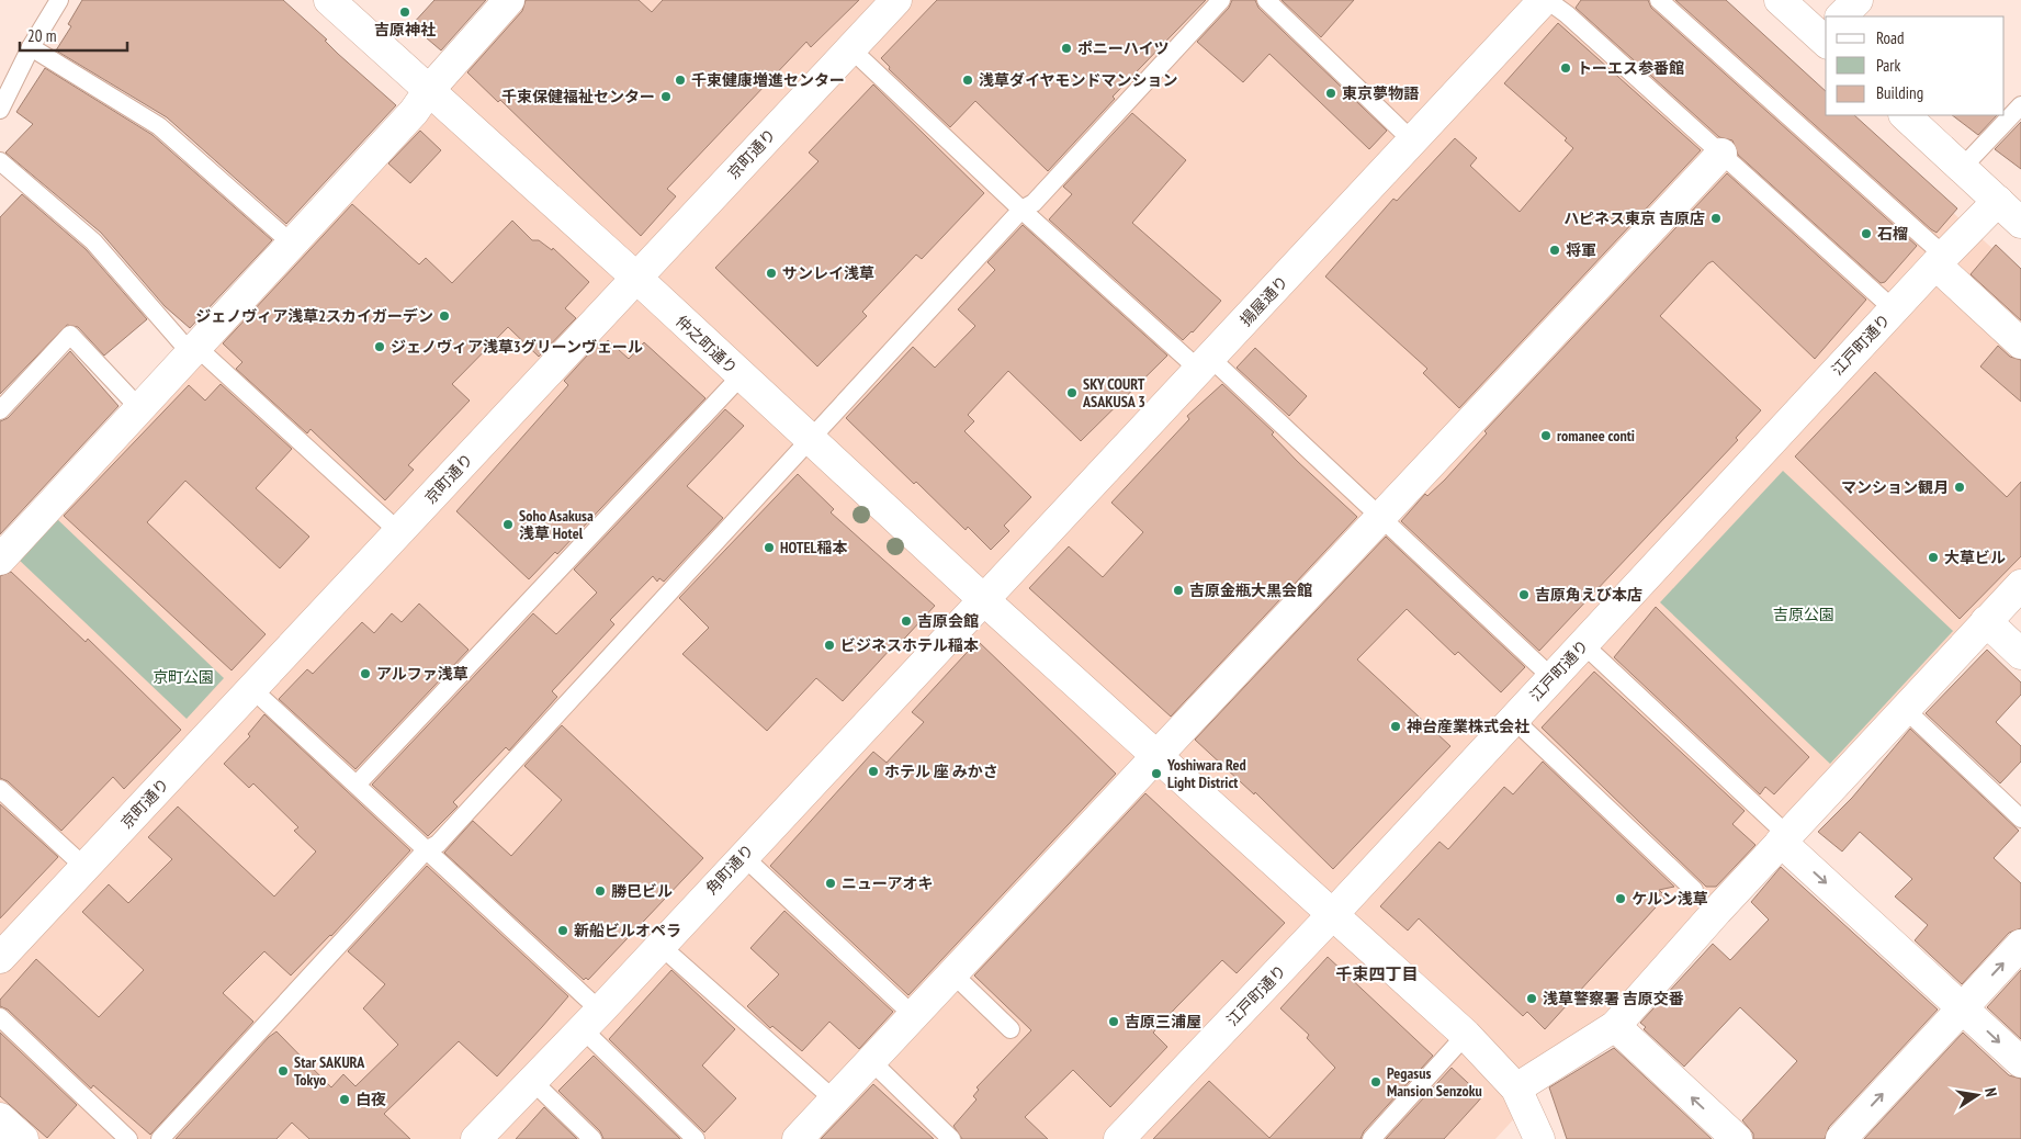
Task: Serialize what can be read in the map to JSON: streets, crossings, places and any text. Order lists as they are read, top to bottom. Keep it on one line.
{"streets":{"street":["京町通り","揚屋通り","仲之町通り","江戸町通り","角町通り"]},"crossings":[["京町通り","仲之町通り"],["揚屋通り","仲之町通り"],["揚屋通り","角町通り"],["仲之町通り","江戸町通り"],["仲之町通り","角町通り"]],"districts":["千束四丁目"],"parks":["吉原公園","京町公園"],"places":["吉原神社","ポニーハイツ","トーエス参番館","千束健康増進センター","浅草ダイヤモンドマンション","東京夢物語","千束保健福祉センター","ハピネス東京 吉原店","石榴","将軍","サンレイ浅草","ジェノヴィア浅草2スカイガーデン","ジェノヴィア浅草3グリーンヴェール","SKY COURT ASAKUSA 3","romanee conti","マンション観月","Soho Asakusa 浅草 Hotel","HOTEL稲本","大草ビル","吉原金瓶大黒会館","吉原角えび本店","吉原会館","ビジネスホテル稲本","アルファ浅草","神台産業株式会社","ホテル 座 みかさ","Yoshiwara Red Light District","ニューアオキ","勝巳ビル","ケルン浅草","新船ビルオペラ","浅草警察署 吉原交番","吉原三浦屋","Star SAKURA Tokyo","Pegasus Mansion Senzoku","白夜"],"legend":["Road","Park","Building"],"scale_bar":"20 m","north":"right"}
